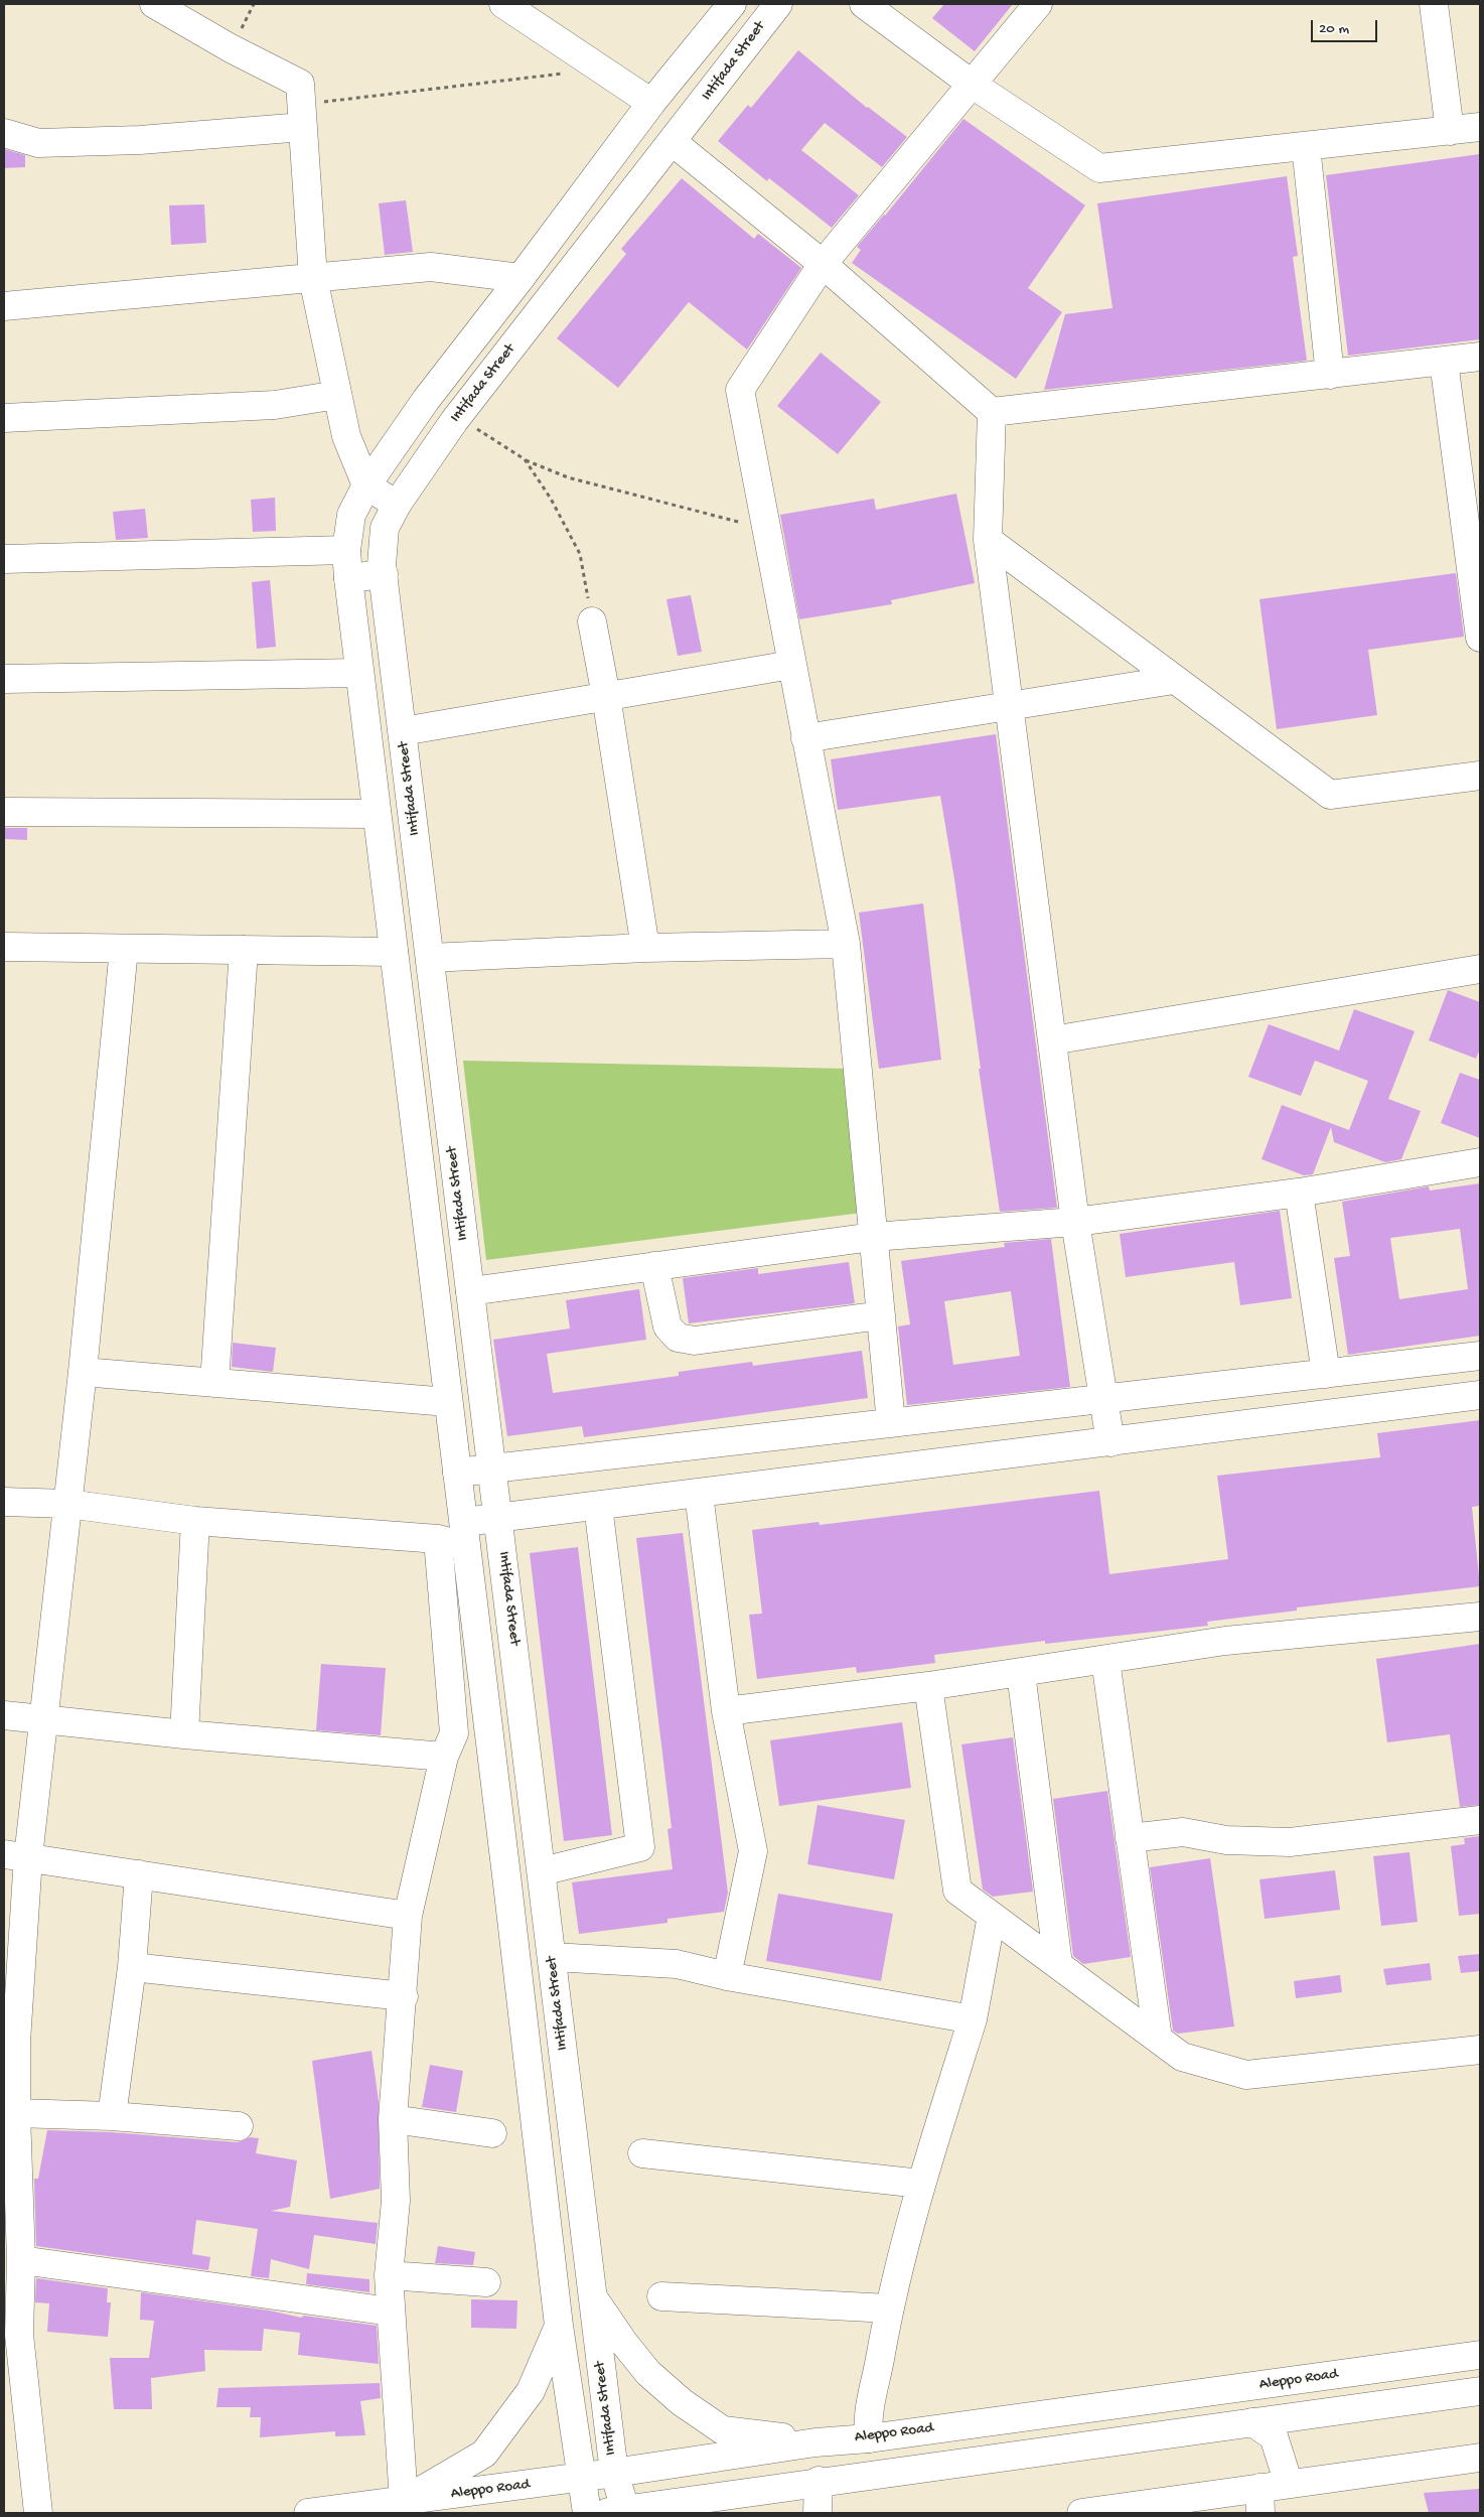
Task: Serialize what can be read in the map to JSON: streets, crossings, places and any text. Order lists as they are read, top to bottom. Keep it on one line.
{"streets":{"street":["Intifada Street","Aleppo Road"]},"crossings":[["Intifada Street","Aleppo Road"]],"scale_bar":"20 m"}
